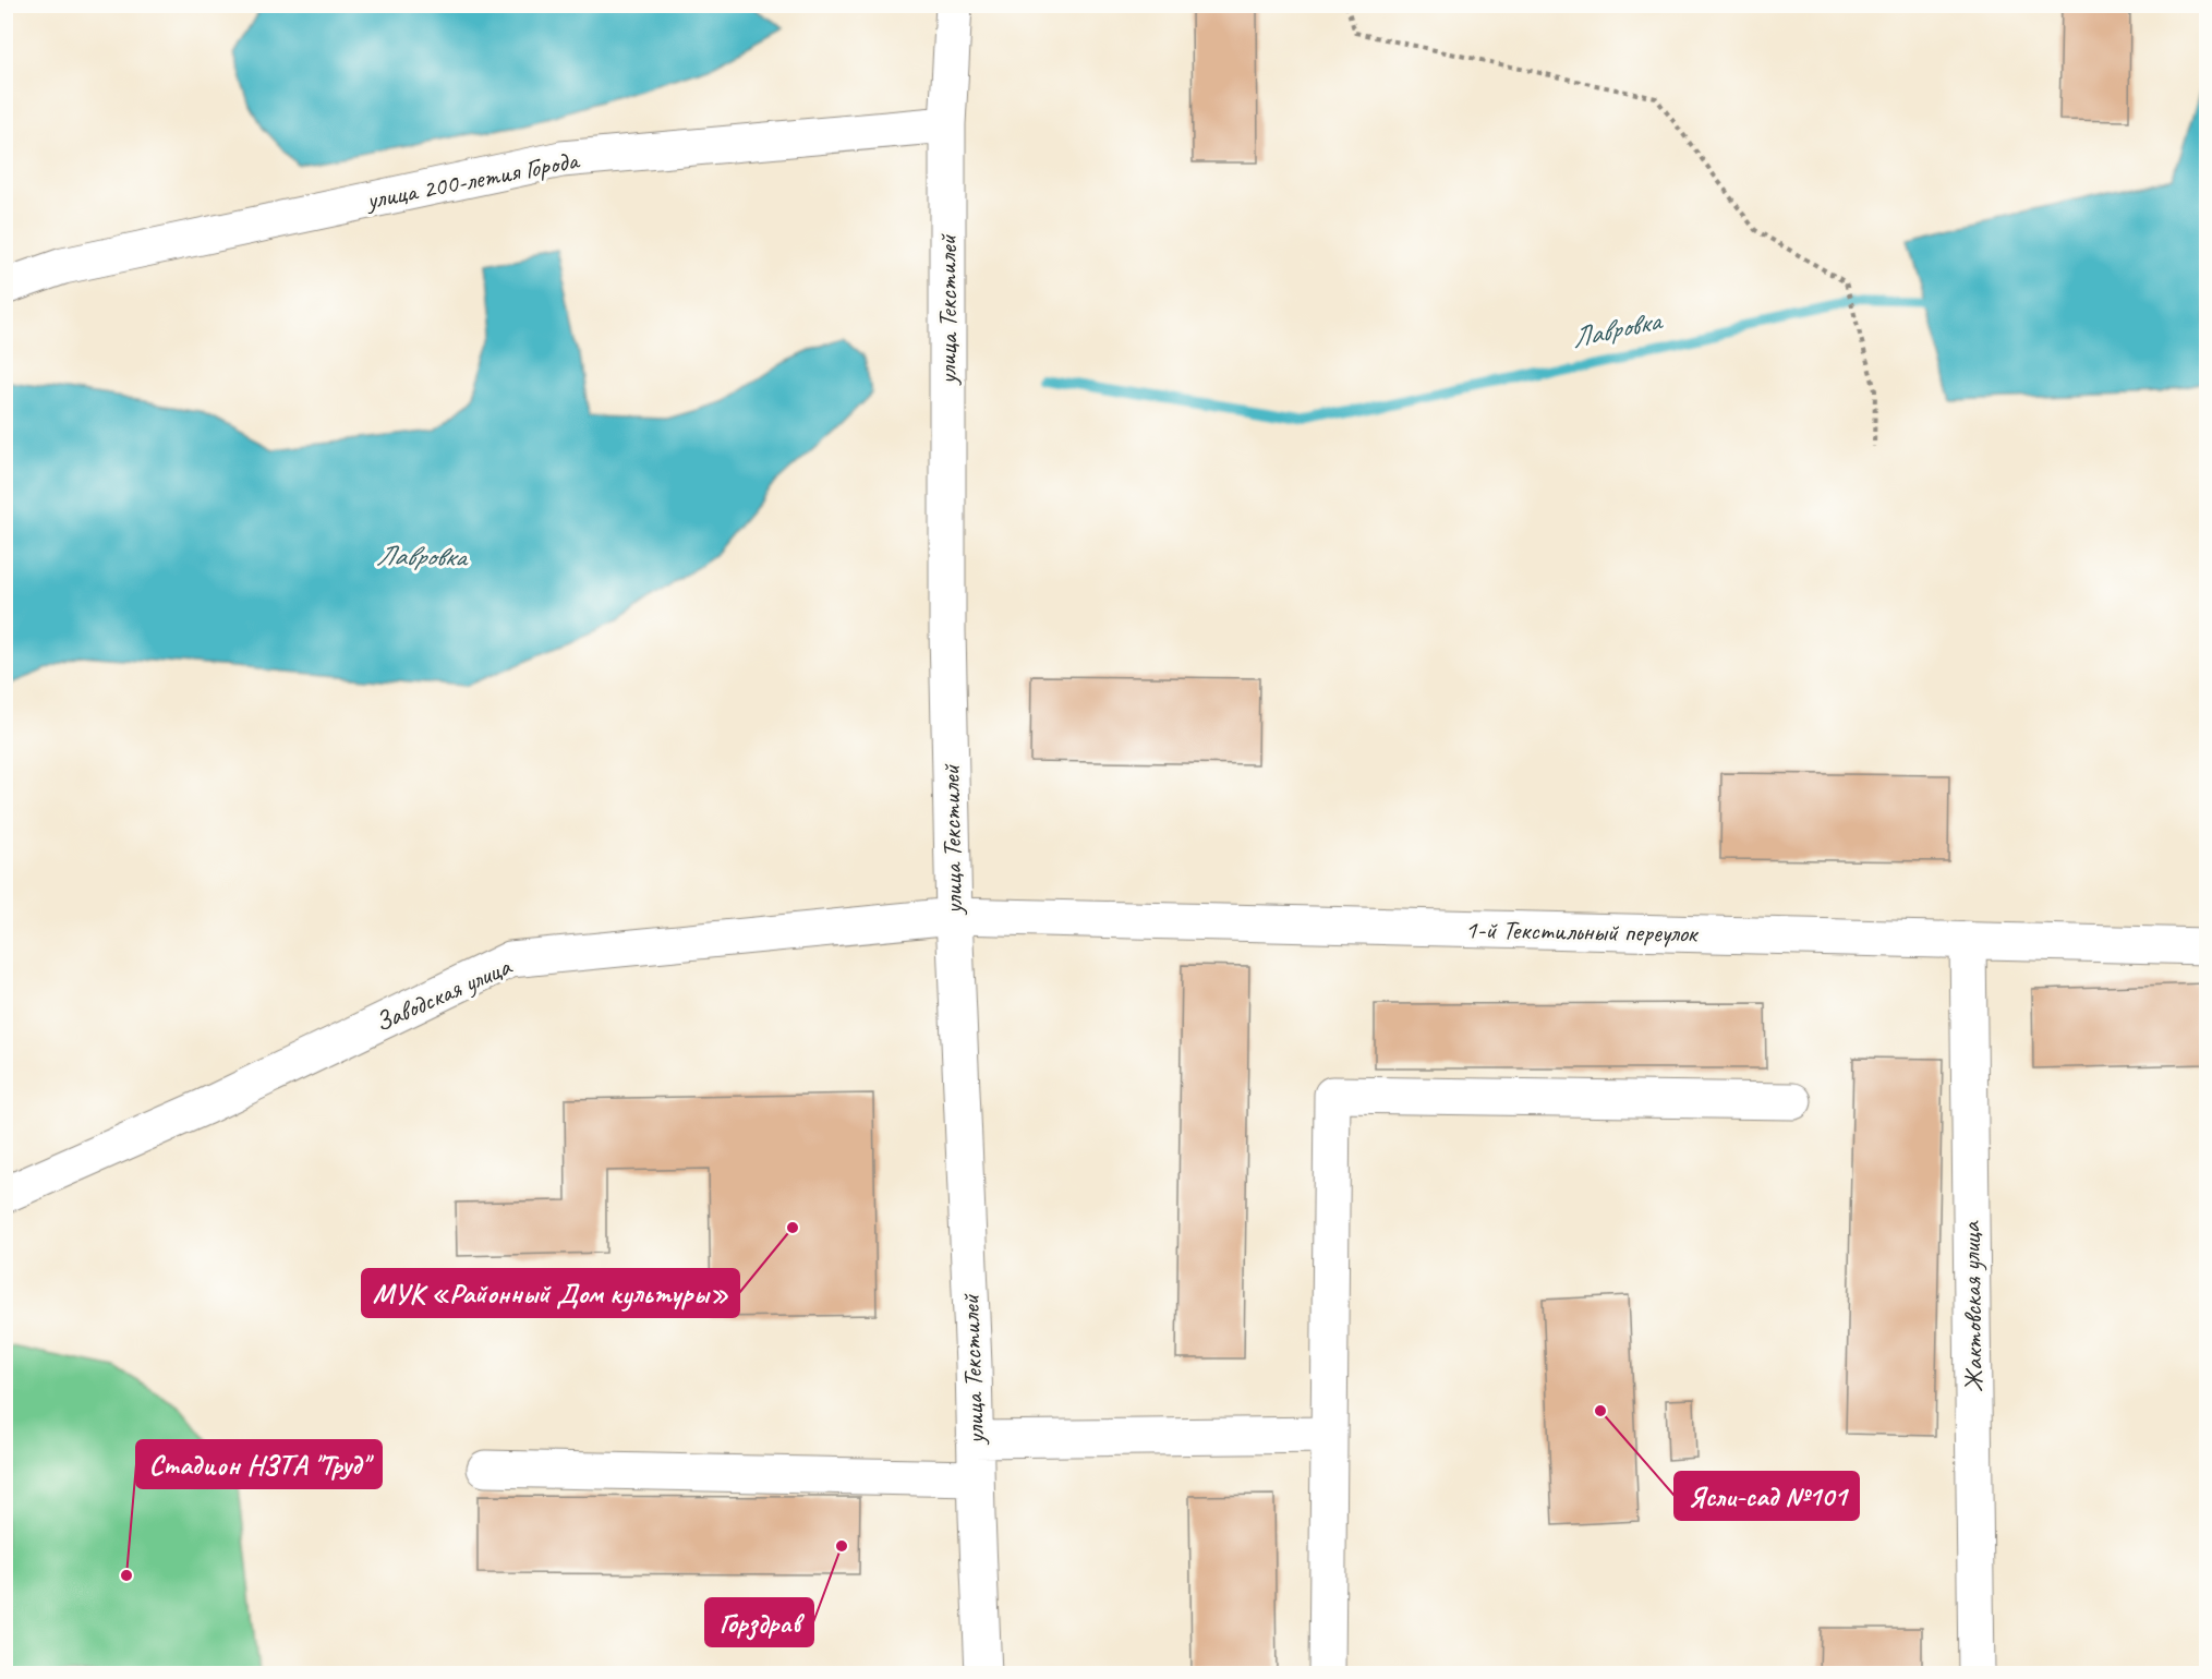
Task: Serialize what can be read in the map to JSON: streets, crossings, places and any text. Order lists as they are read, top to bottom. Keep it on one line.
{"streets":{"street":["улица 200-летия Города","улица Текстилей","1-й Текстильный переулок","Заводская улица","Жактовская улица"]},"crossings":[["улица 200-летия Города","улица Текстилей"],["улица Текстилей","1-й Текстильный переулок"],["улица Текстилей","Заводская улица"],["1-й Текстильный переулок","Заводская улица"],["1-й Текстильный переулок","Жактовская улица"]],"water":["Лавровка"],"places":["МУК «Районный Дом культуры»","Ясли-сад №101","Горздрав","Стадион НЗТА \"Труд\""]}
